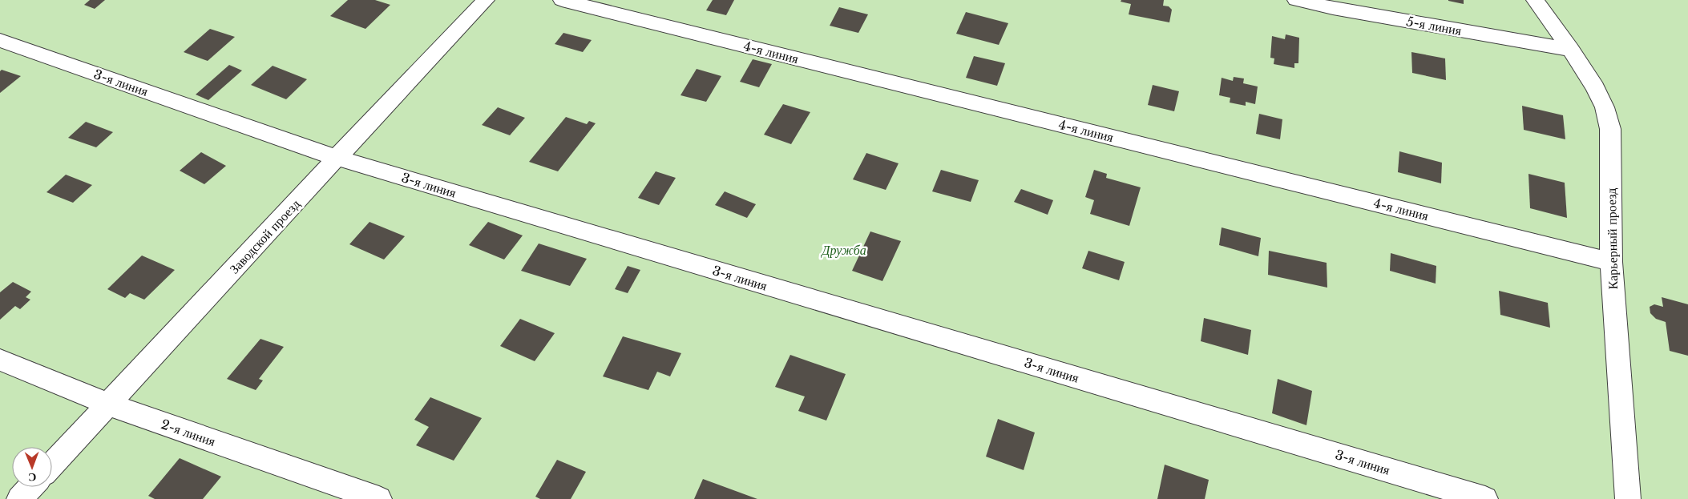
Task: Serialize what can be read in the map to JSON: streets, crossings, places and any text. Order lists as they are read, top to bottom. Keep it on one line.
{"streets":{"street":["5-я линия","4-я линия","3-я линия","Заводской проезд","Карьерный проезд","2-я линия"]},"crossings":[["5-я линия","Карьерный проезд"],["4-я линия","Карьерный проезд"],["3-я линия","Заводской проезд"],["Заводской проезд","2-я линия"]],"parks":["Дружба"],"north":"bottom"}
